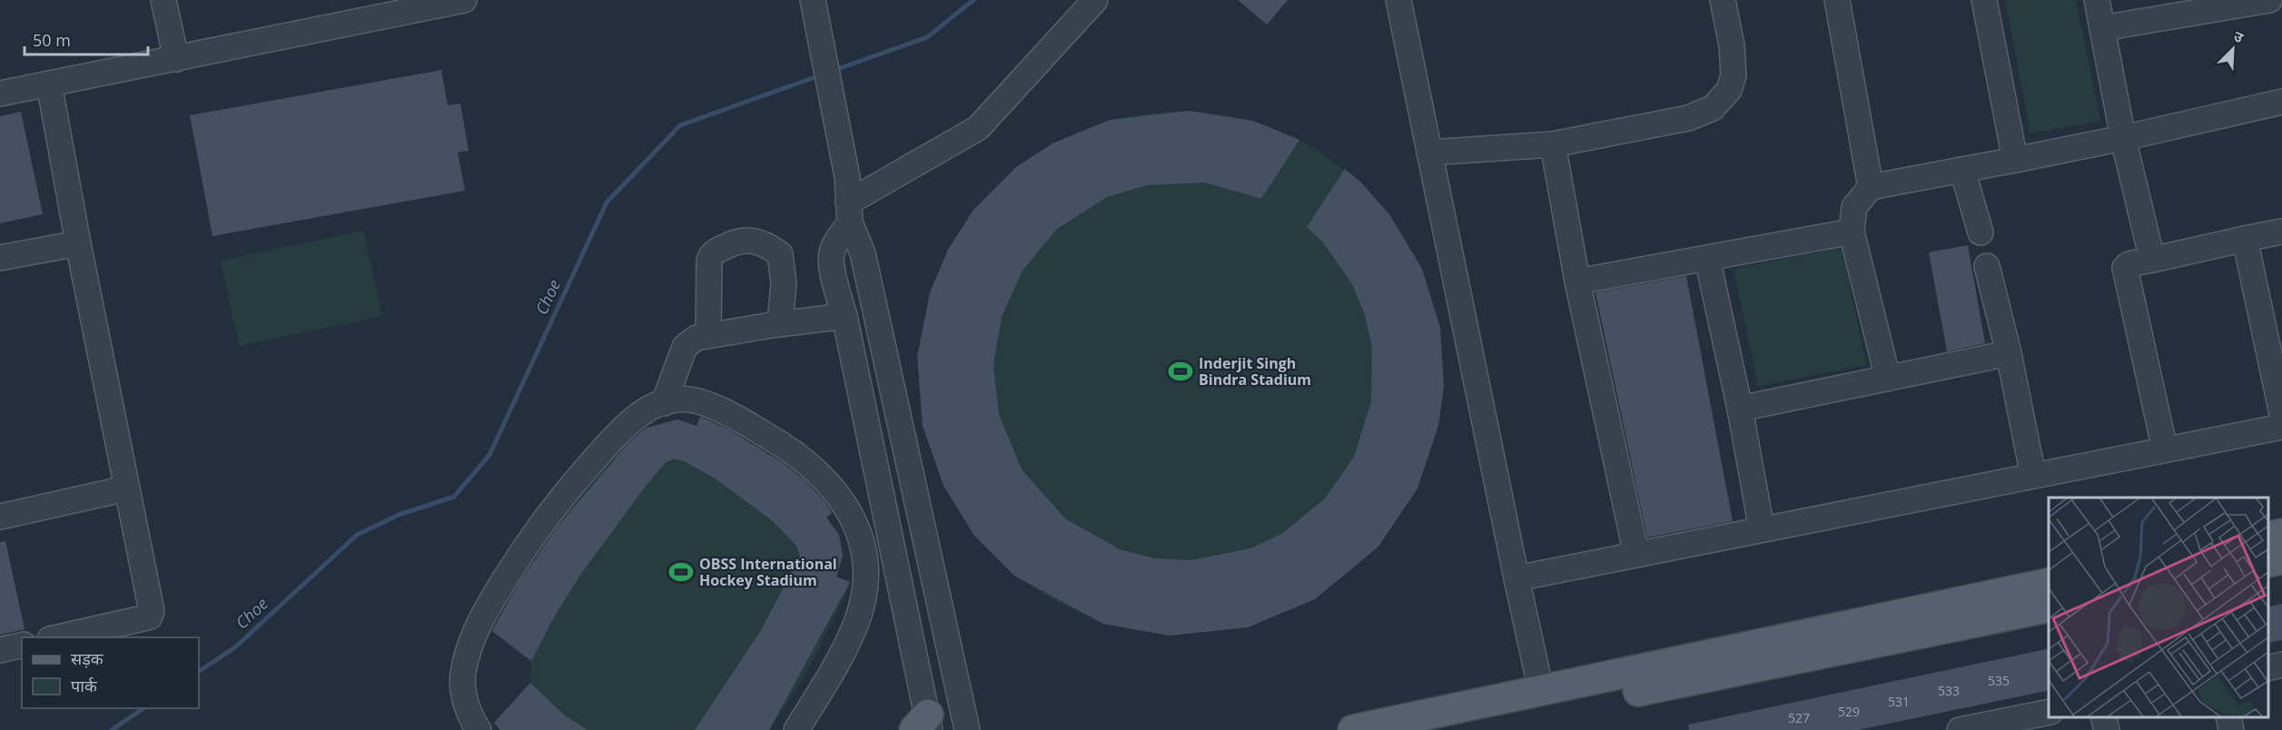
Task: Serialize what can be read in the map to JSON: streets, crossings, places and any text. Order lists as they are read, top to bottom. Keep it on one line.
{"water":["Choe"],"places":{"sports":["Inderjit Singh Bindra Stadium","OBSS International Hockey Stadium"]},"house_numbers":["535","533","531","529","527"],"legend":["सड़क","पार्क"],"scale_bar":"50 m","north":"top right"}
